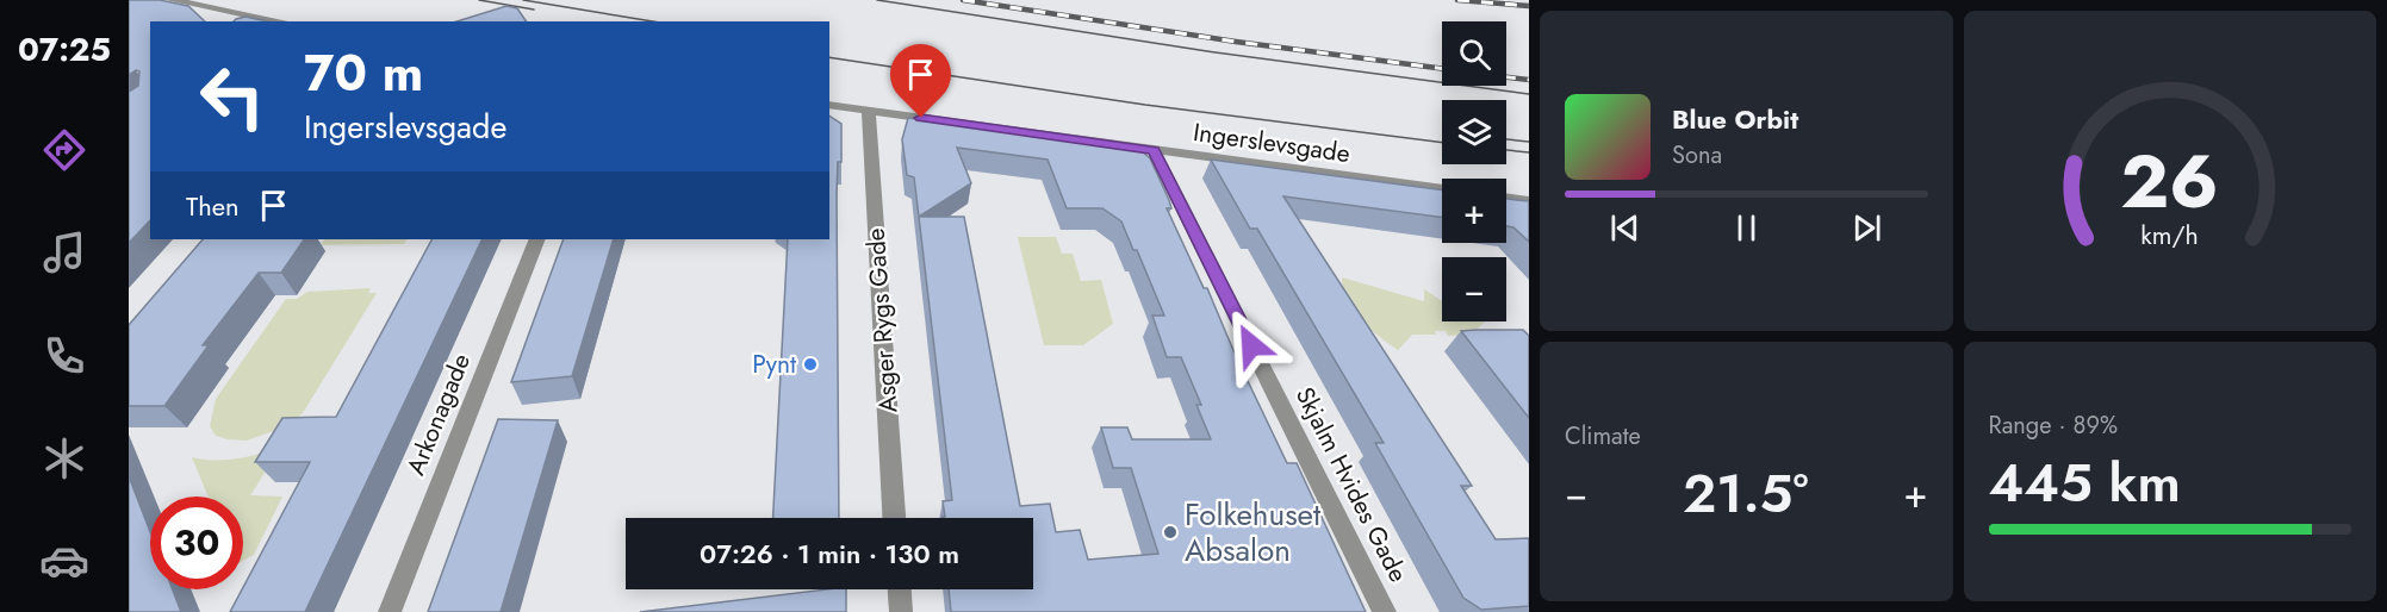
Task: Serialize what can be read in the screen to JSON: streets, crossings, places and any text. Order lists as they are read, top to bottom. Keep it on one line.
{"streets":{"street":["Ingerslevsgade","Asger Rygs Gade","Arkonagade","Skjalm Hvides Gade"]},"crossings":[["Ingerslevsgade","Asger Rygs Gade"],["Ingerslevsgade","Skjalm Hvides Gade"]],"places":["Pynt","Folkehuset Absalon"],"page":{"tabs":"07:25","map_buttons":["+","−"],"turn":["70 m","Ingerslevsgade"],"song":["Blue Orbit","Sona"],"then":"Then","tile":["Climate",["Range · 89%","445 km"]],"heat":["−","21.5°","+"],"limit":"30","trip":"07:26 · 1 min · 130 m","gauge":["26","km/h"]}}
